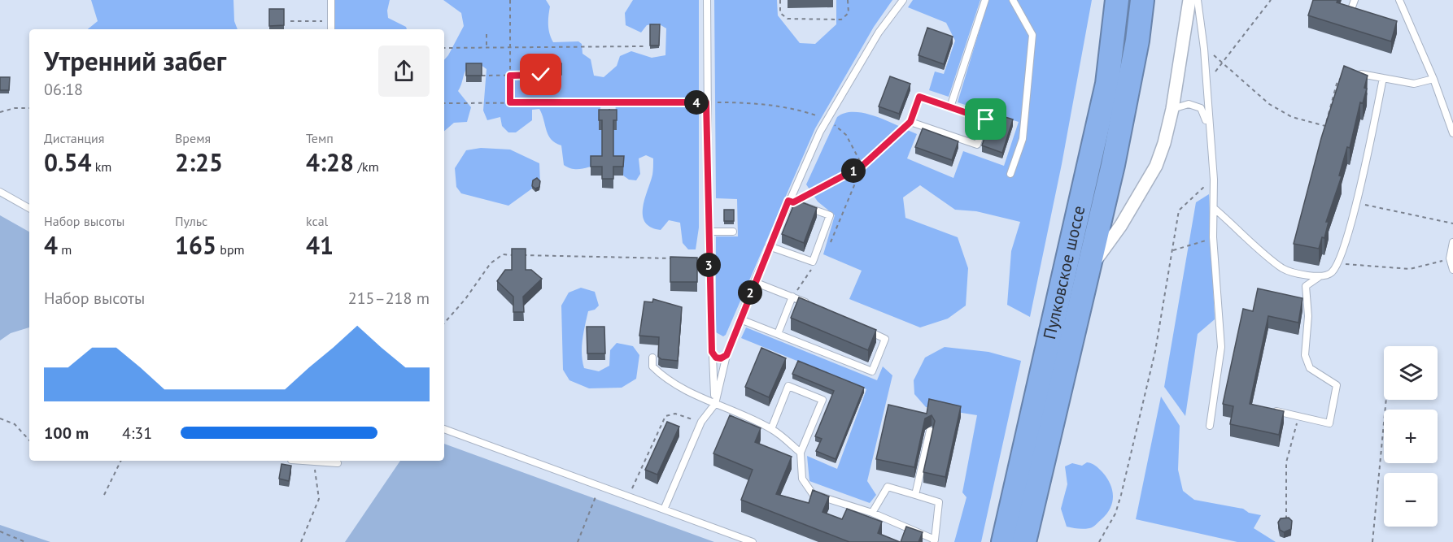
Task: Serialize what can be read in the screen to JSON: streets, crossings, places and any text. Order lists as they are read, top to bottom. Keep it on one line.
{"streets":{"highway":["Пулковское шоссе"]},"page":{"heading":["Утренний забег","06:18"],"pins":["4","1","3","2"],"stats":[["Дистанция","0.54 km"],["Время","2:25"],["Темп","4:28 /km"],["Набор высоты","4 m"],["Пульс","165 bpm"],["kcal","41"]],"chart":["Набор высоты","215–218 m"],"map_buttons":["+","−"],"list":[{"name":"100 m","note":"4:31"}]}}
